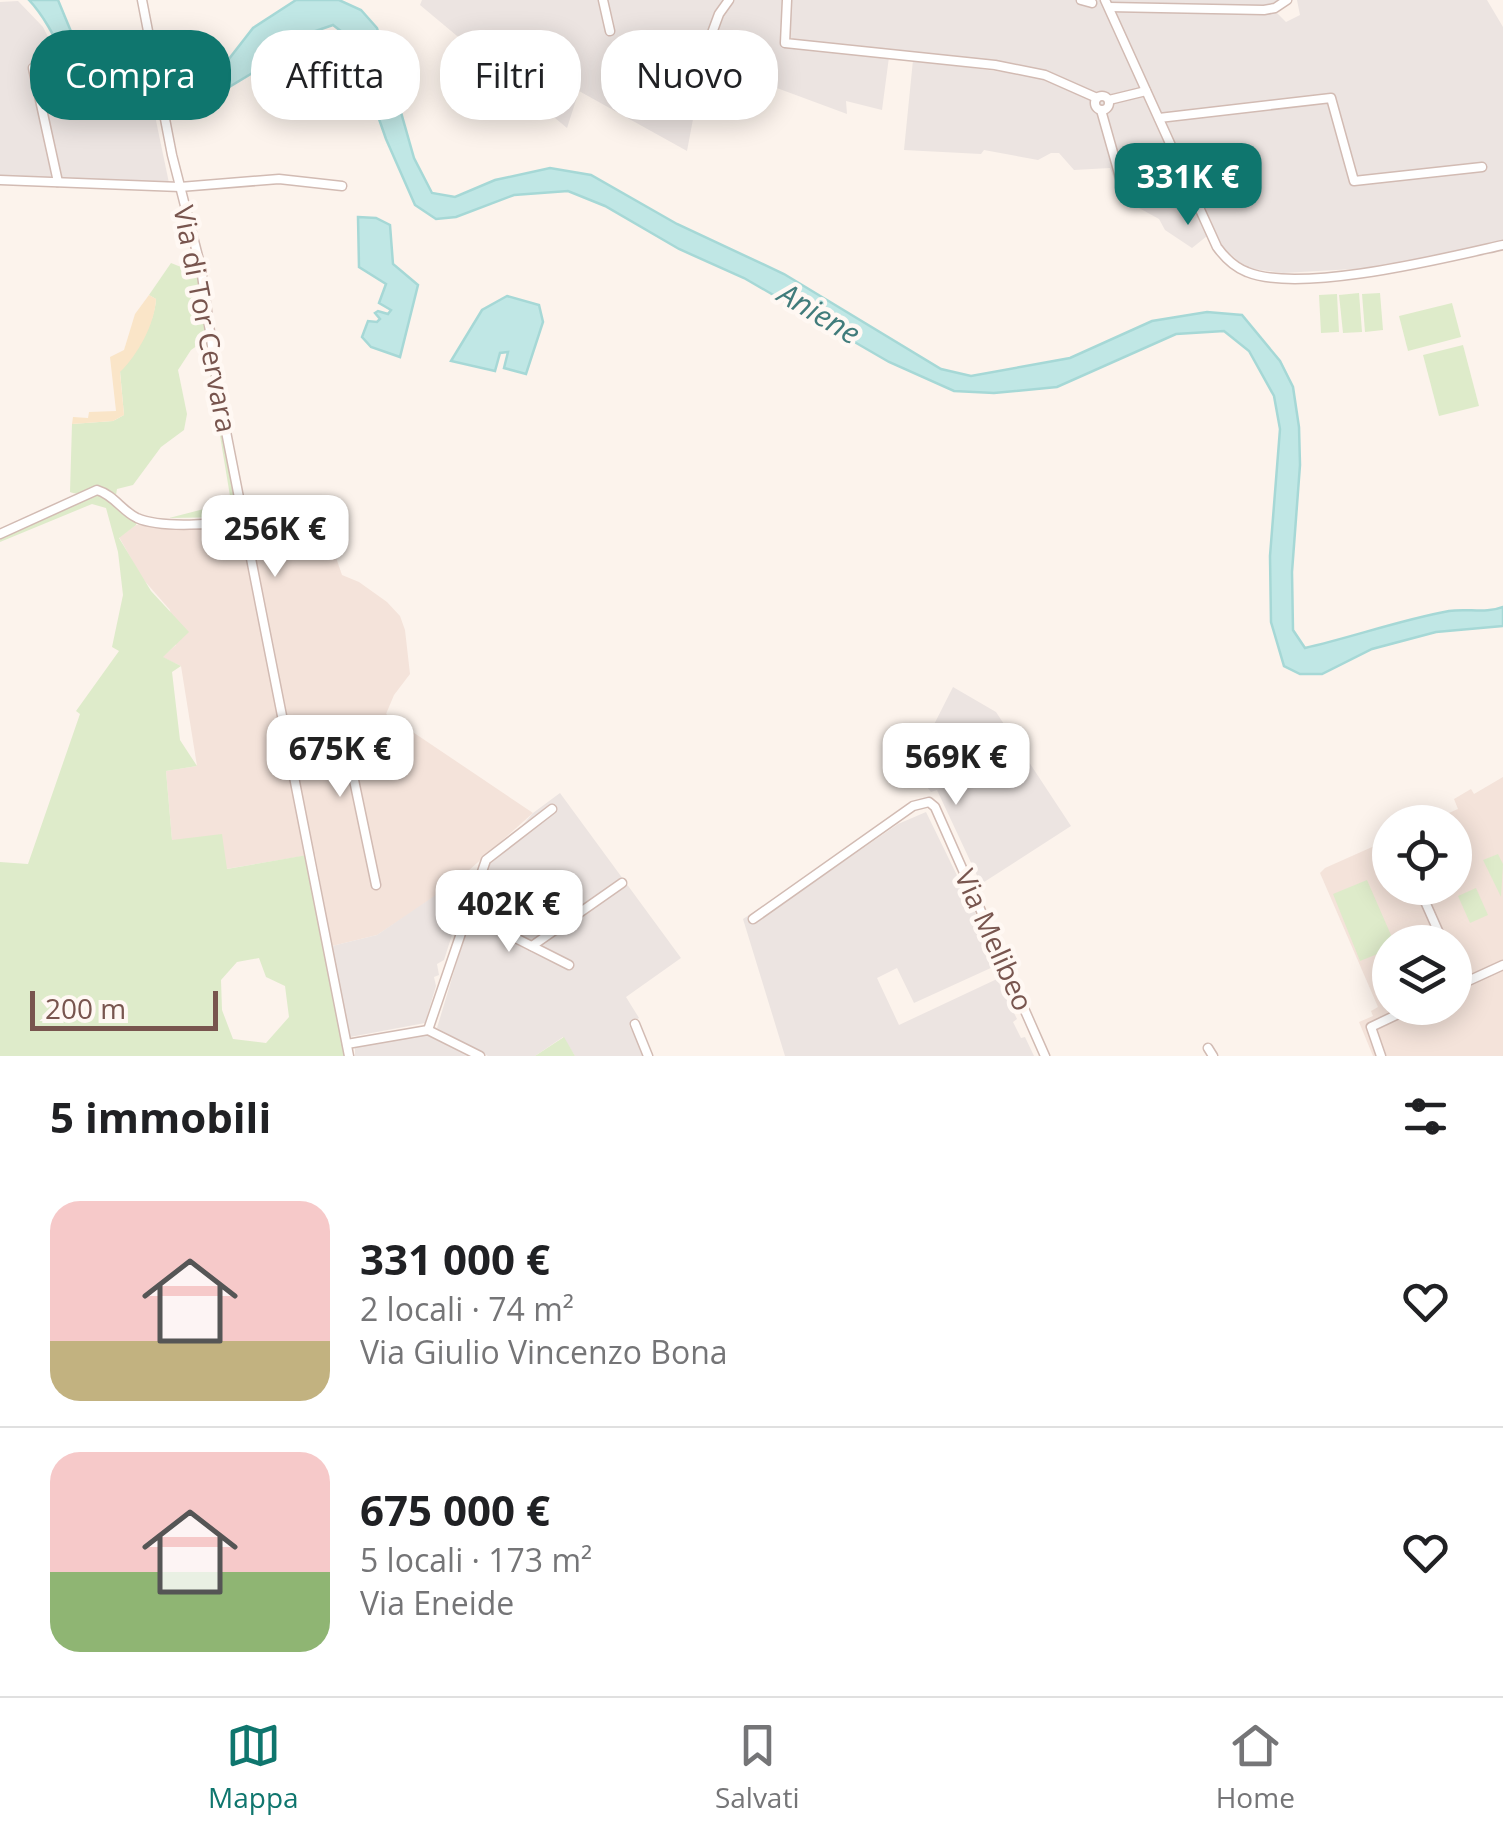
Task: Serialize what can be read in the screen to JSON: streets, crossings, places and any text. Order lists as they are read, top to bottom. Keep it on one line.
{"streets":{"street":["Via di Tor Cervara","Via Melibeo"]},"water":["Aniene"],"scale_bar":"200 m","page":{"chip":["Compra","Affitta","Filtri","Nuovo"],"price":["331K €","256K €","675K €","569K €","402K €"],"scale":"200 m","heading":"5 immobili","list":[{"name":"331 000 €","note":"2 locali · 74 m² · Via Giulio Vincenzo Bona"},{"name":"675 000 €","note":"5 locali · 173 m² · Via Eneide"}],"tabs":["Mappa","Salvati","Home"]}}
